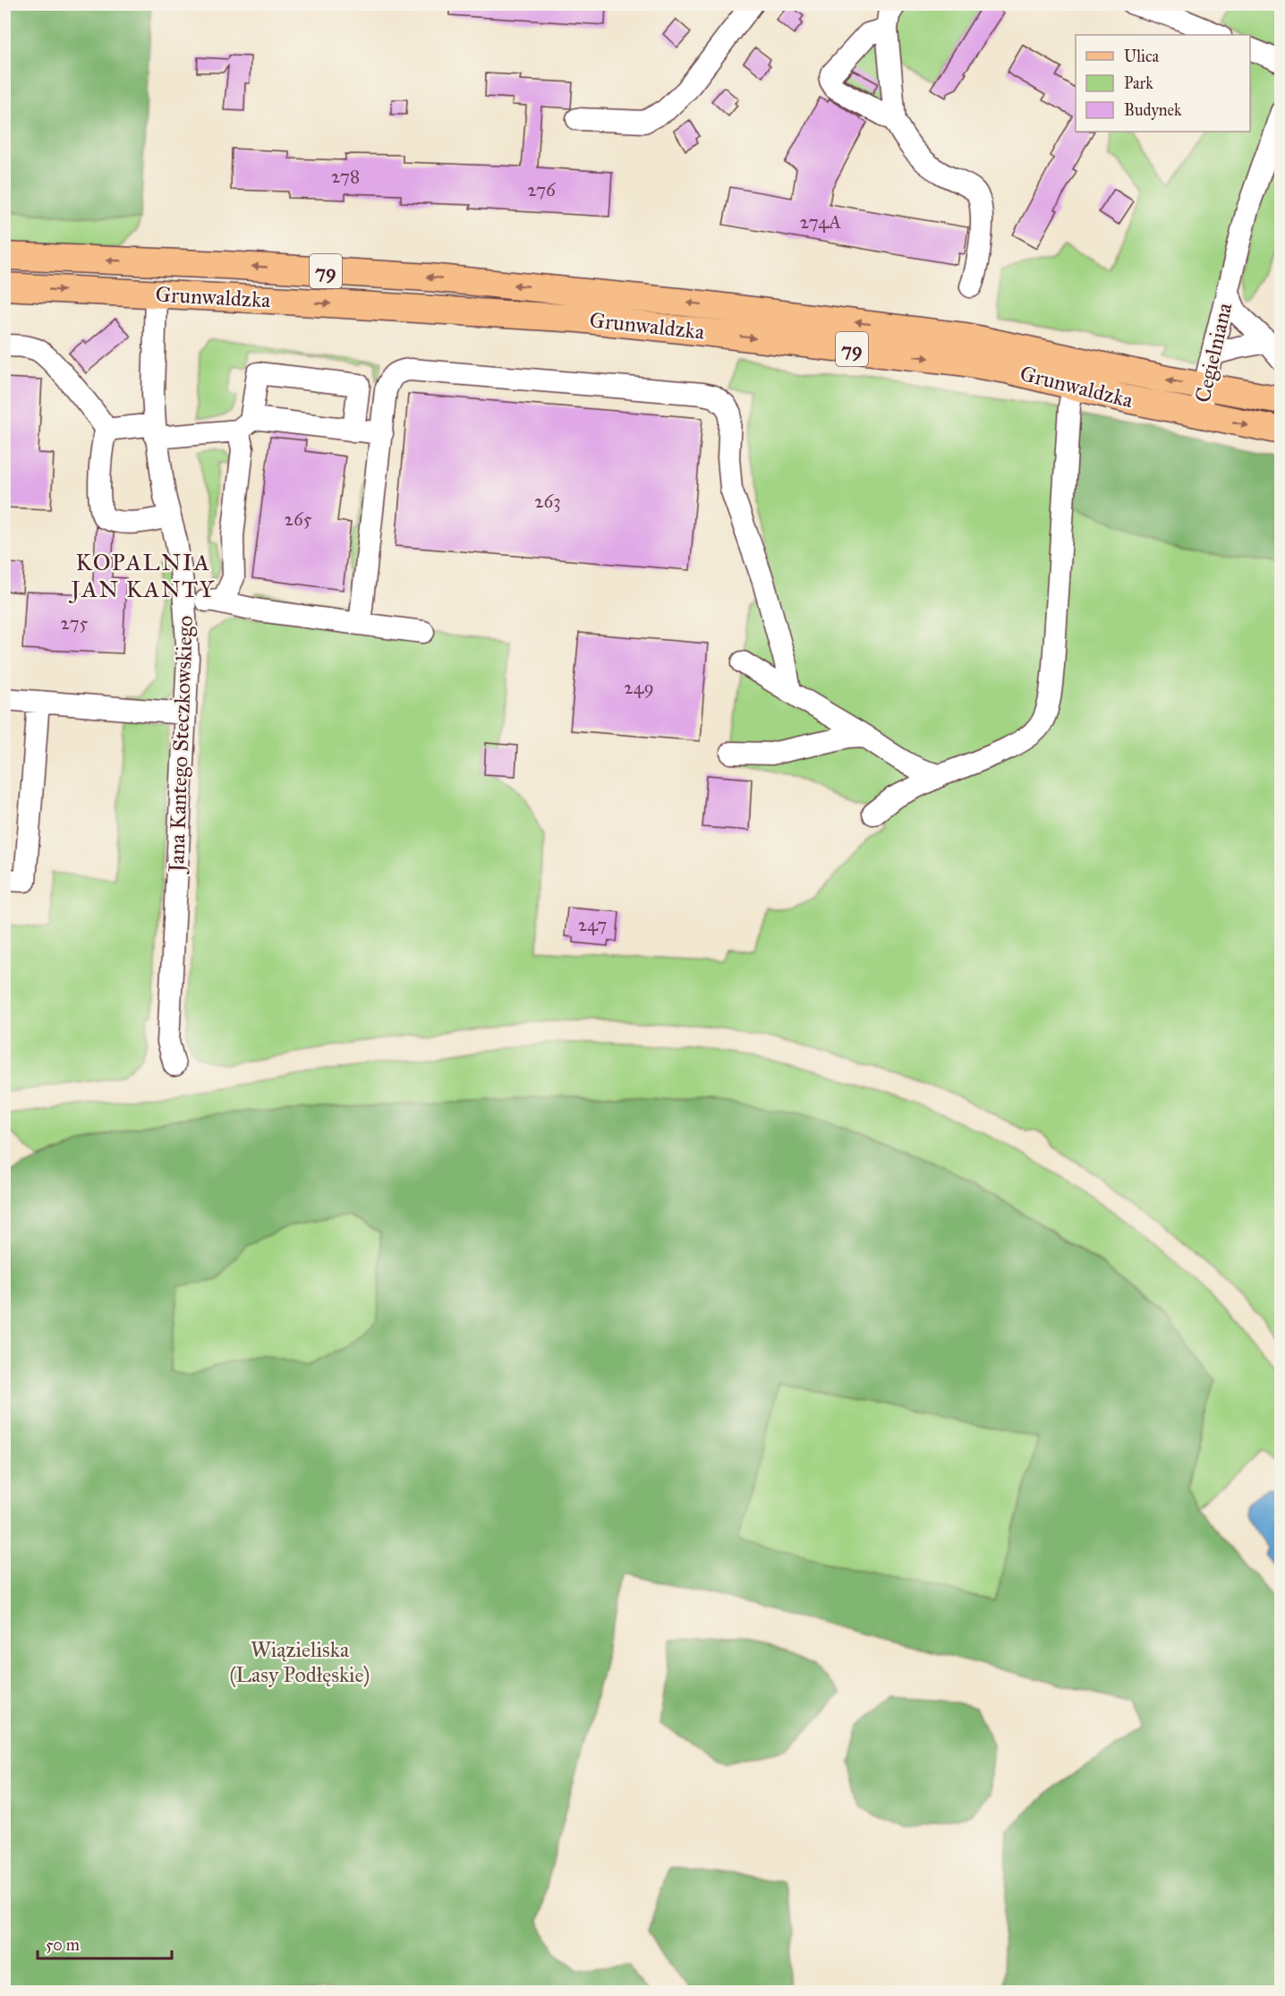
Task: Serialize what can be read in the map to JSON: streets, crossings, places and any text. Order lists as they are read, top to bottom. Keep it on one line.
{"streets":{"main road":["79","Grunwaldzka"],"street":["Cegielniana","Jana Kantego Steczkowskiego"]},"crossings":[["Grunwaldzka","Cegielniana"],["Grunwaldzka","Jana Kantego Steczkowskiego"]],"districts":["KOPALNIA JAN KANTY"],"parks":["Wiązieliska (Lasy Podłęskie)"],"house_numbers":["278","276","274A","263","265","275","249","247"],"legend":["Ulica","Park","Budynek"],"scale_bar":"50 m"}
